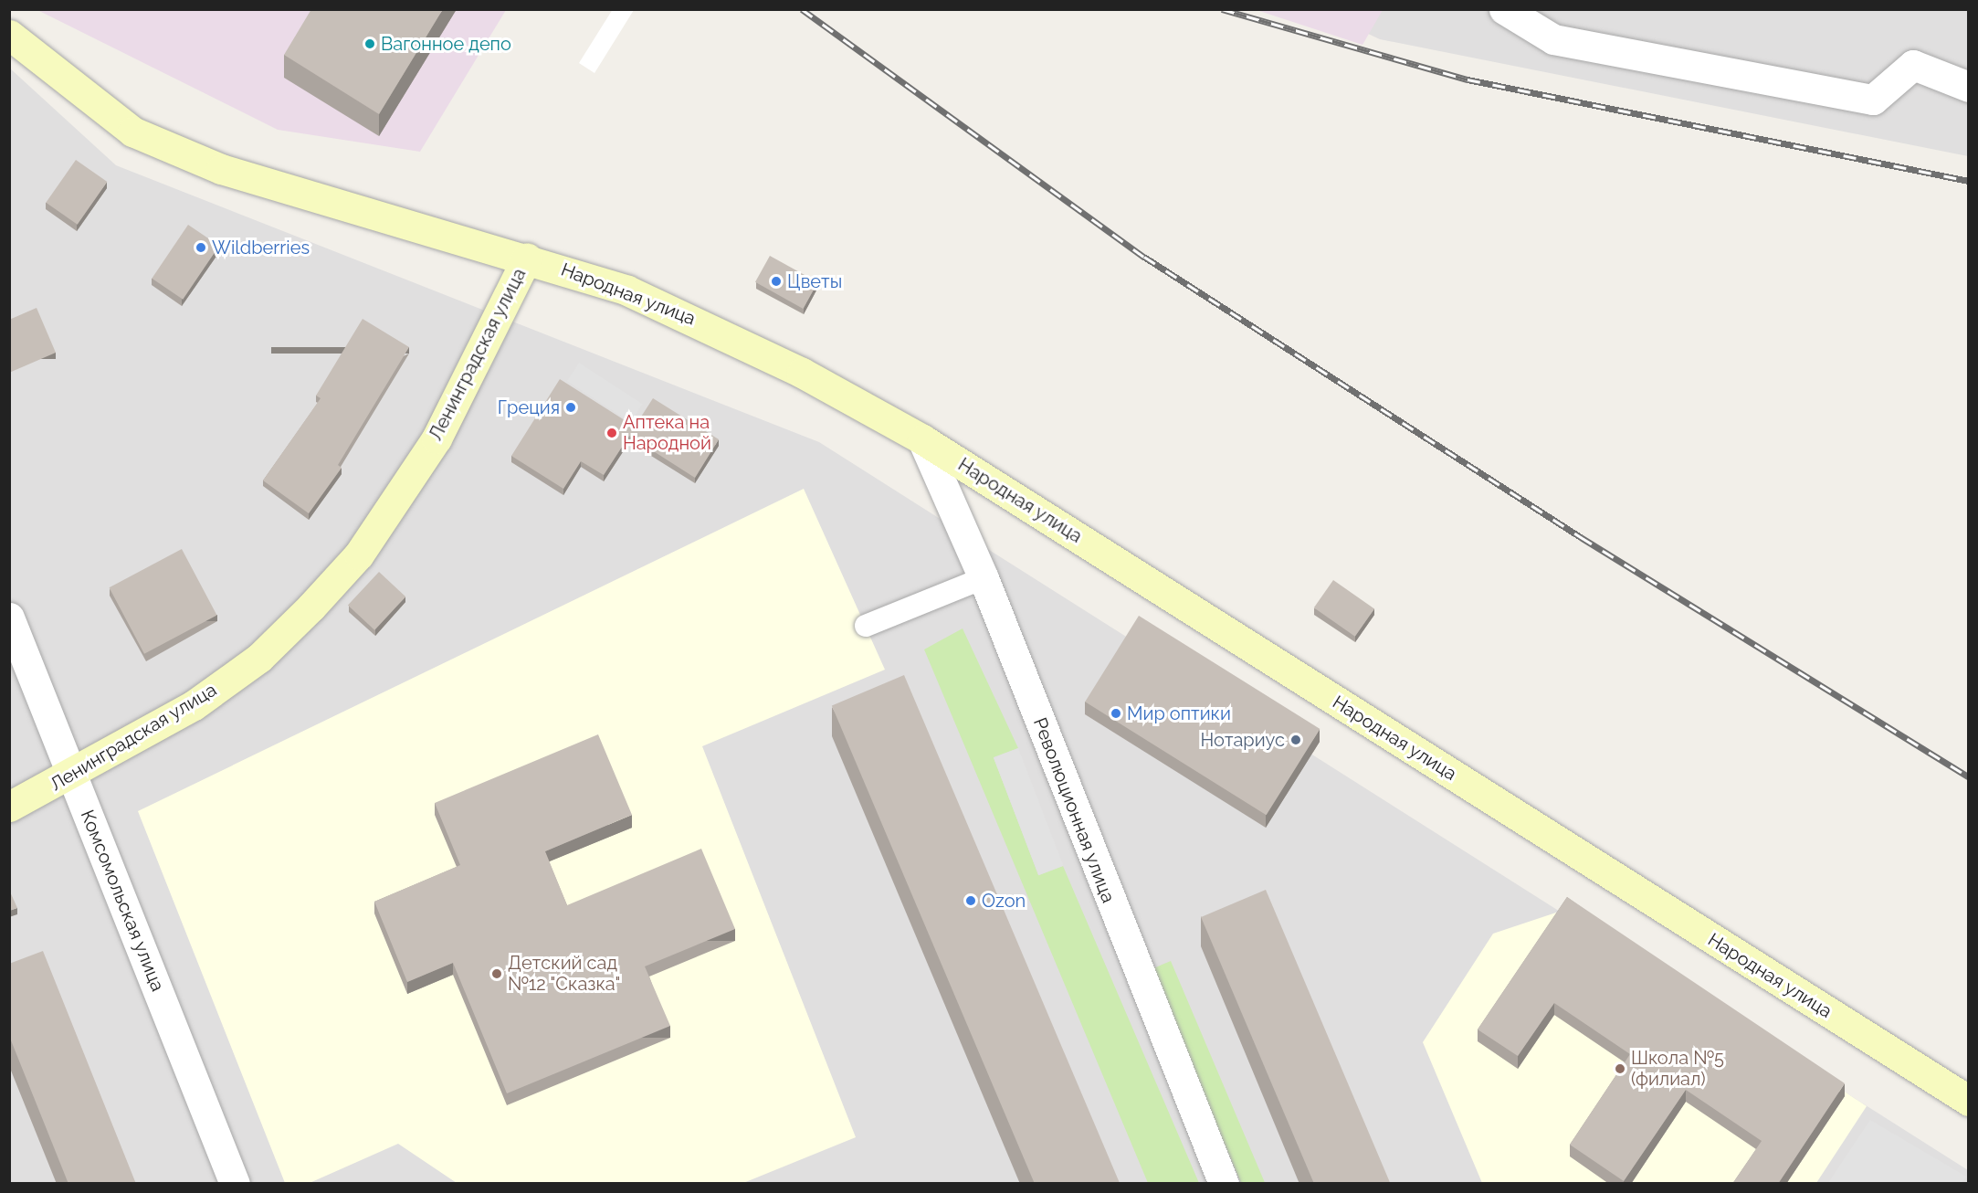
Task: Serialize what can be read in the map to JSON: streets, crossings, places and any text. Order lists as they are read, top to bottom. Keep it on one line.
{"streets":{"street":["Народная улица","Ленинградская улица","Революционная улица","Комсомольская улица"]},"crossings":[["Народная улица","Ленинградская улица"],["Народная улица","Революционная улица"],["Ленинградская улица","Комсомольская улица"]],"places":["Вагонное депо","Wildberries","Цветы","Греция","Аптека на Народной","Мир оптики","Нотариус","Ozon","Детский сад №12 \"Сказка\"","Школа №5 (филиал)"]}
